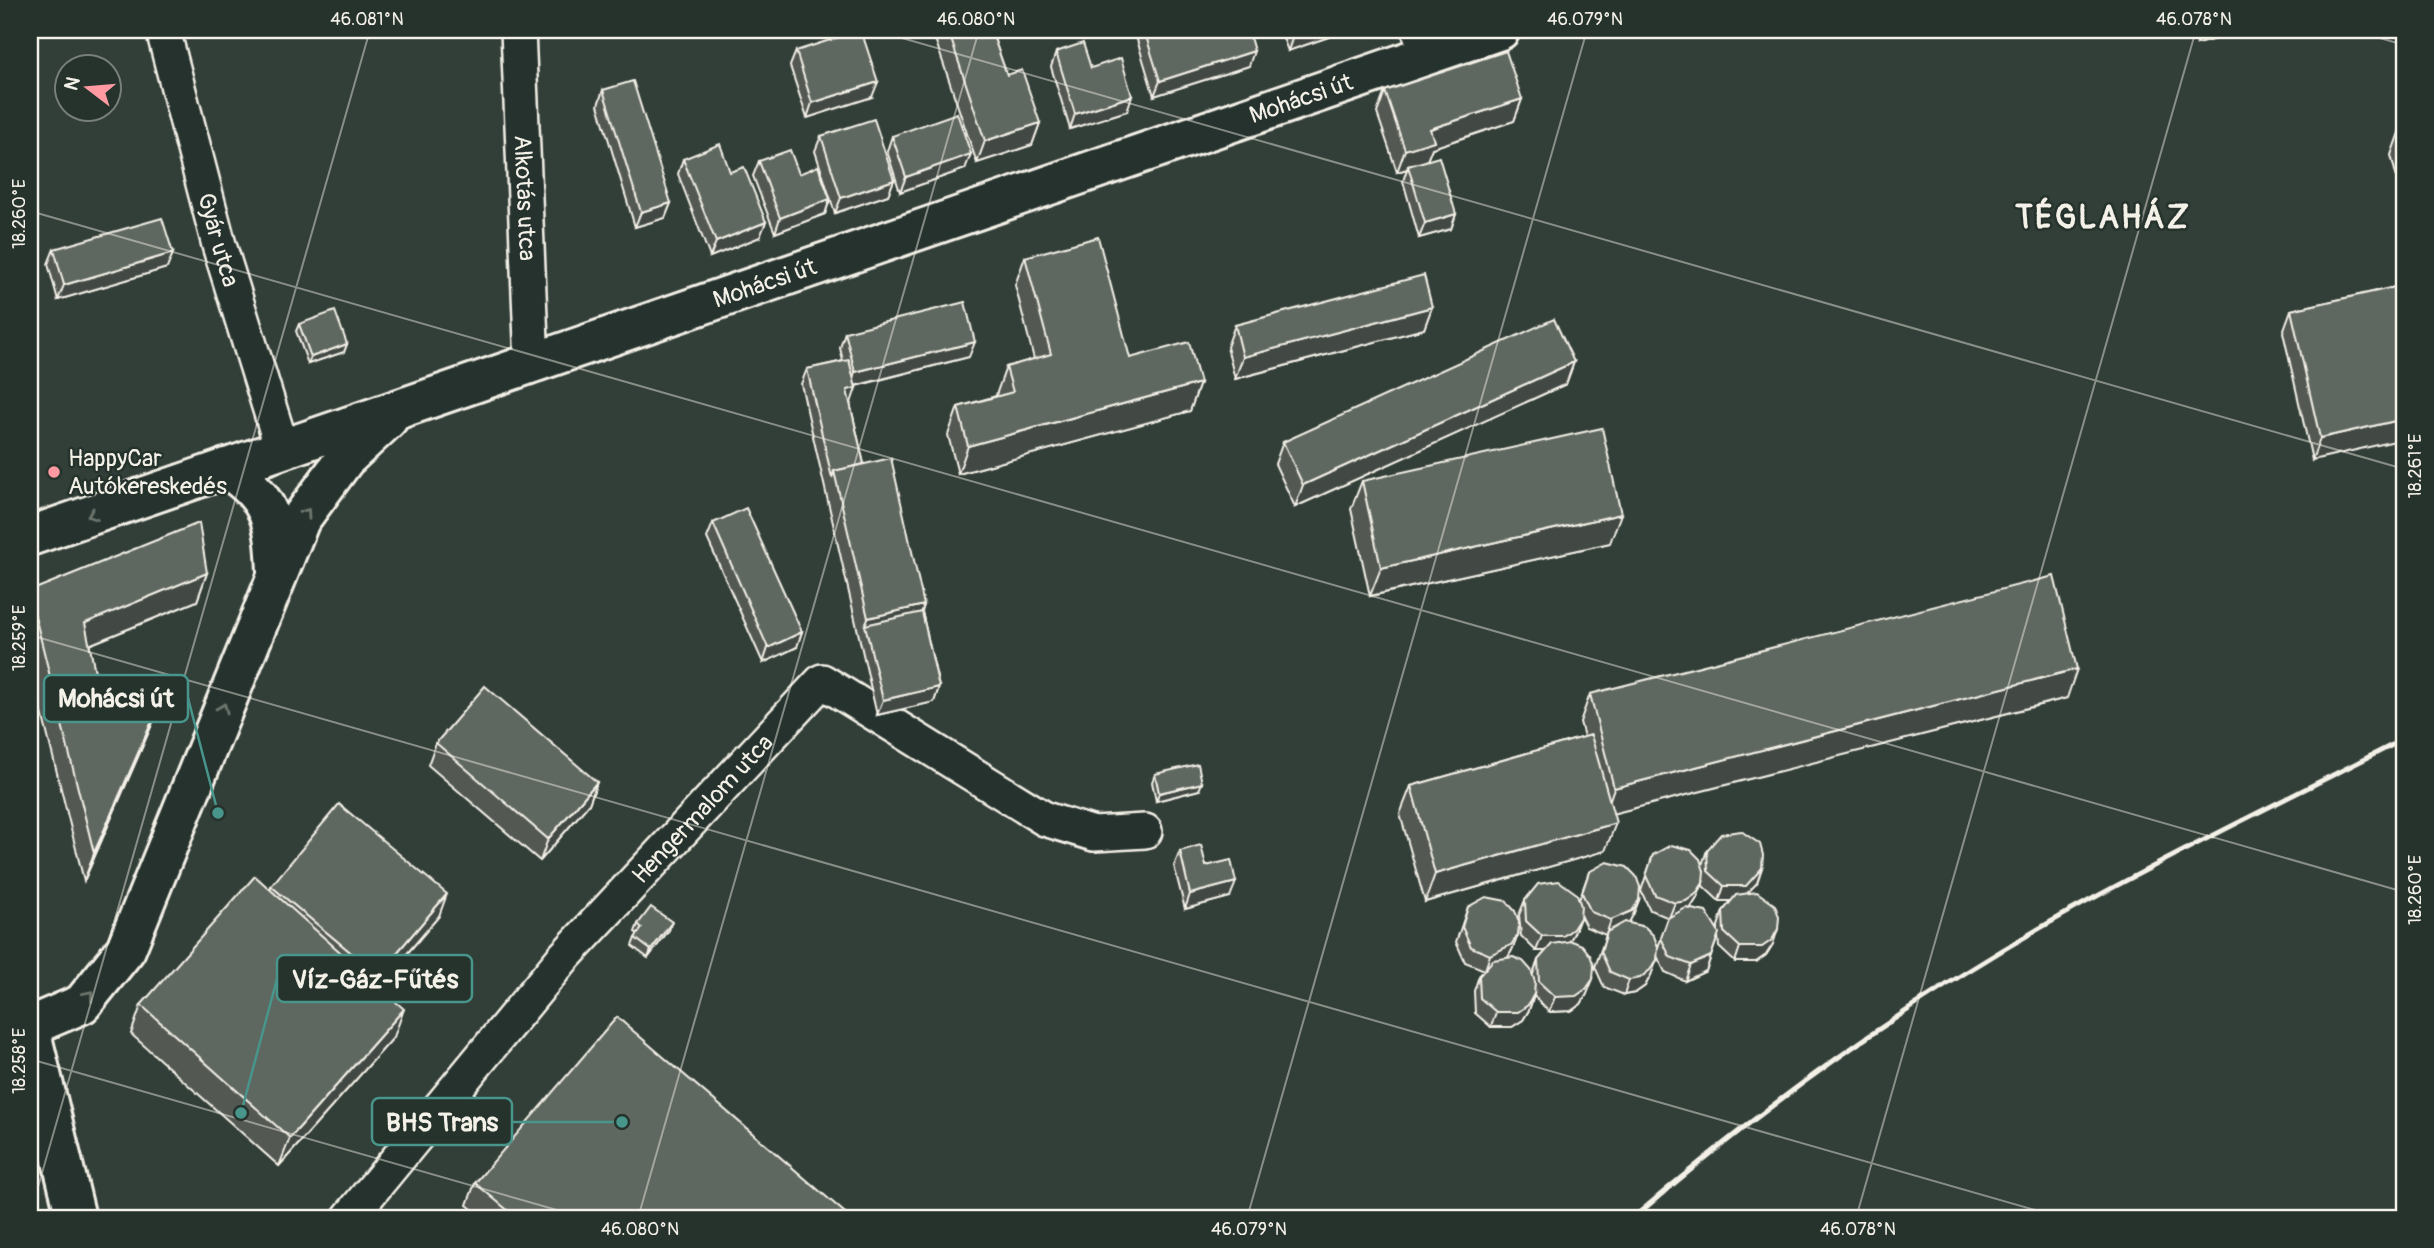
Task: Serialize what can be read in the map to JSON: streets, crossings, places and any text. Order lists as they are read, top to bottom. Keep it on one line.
{"streets":{"main road":["Mohácsi út"],"street":["Alkotás utca","Gyár utca","Hengermalom utca"]},"crossings":[["Mohácsi út","Alkotás utca"],["Mohácsi út","Gyár utca"]],"districts":["TÉGLAHÁZ"],"places":["HappyCar Autókereskedés","Mohácsi út","Víz-Gáz-Fűtés","BHS Trans"],"north":"left","coordinates":["46.081°N","46.080°N","46.079°N","46.078°N","18.260°E","18.261°E","18.259°E","18.258°E"]}
